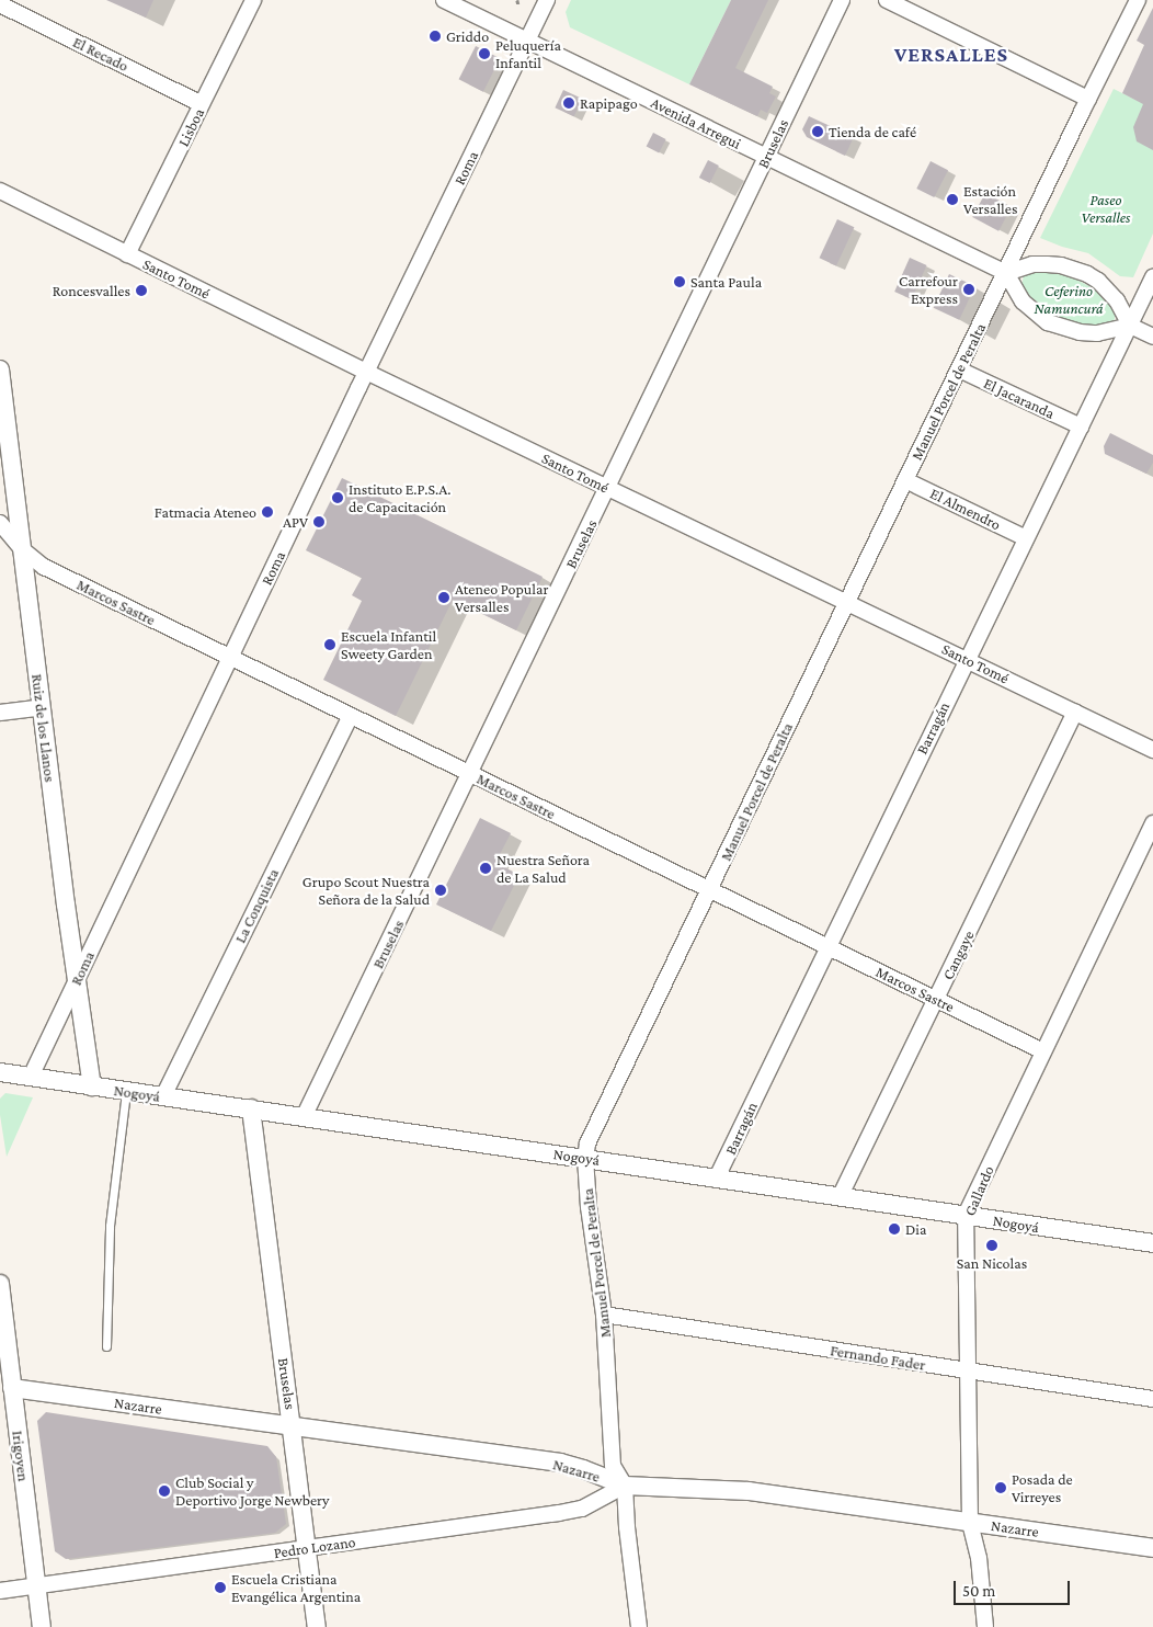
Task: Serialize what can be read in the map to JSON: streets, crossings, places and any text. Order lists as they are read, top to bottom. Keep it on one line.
{"streets":{"street":["El Recado","Avenida Arregui","Lisboa","Bruselas","Roma","Santo Tomé","Manuel Porcel de Peralta","El Jacaranda","El Almendro","Marcos Sastre","Ruiz de los Llanos","Barragán","La Conquista","Cangaye","Nogoyá","Gallardo","Fernando Fader","Nazarre","Irigoyen","Pedro Lozano"]},"crossings":[["El Recado","Lisboa"],["Avenida Arregui","Bruselas"],["Avenida Arregui","Roma"],["Avenida Arregui","Manuel Porcel de Peralta"],["Lisboa","Santo Tomé"],["Bruselas","Santo Tomé"],["Bruselas","Marcos Sastre"],["Bruselas","Nogoyá"],["Bruselas","Nazarre"],["Bruselas","Pedro Lozano"],["Roma","Santo Tomé"],["Roma","Marcos Sastre"],["Roma","Ruiz de los Llanos"],["Roma","Nogoyá"],["Santo Tomé","Manuel Porcel de Peralta"],["Santo Tomé","Barragán"],["Santo Tomé","Cangaye"],["Manuel Porcel de Peralta","El Jacaranda"],["Manuel Porcel de Peralta","El Almendro"],["Manuel Porcel de Peralta","Marcos Sastre"],["Manuel Porcel de Peralta","Nogoyá"],["Manuel Porcel de Peralta","Fernando Fader"],["Manuel Porcel de Peralta","Nazarre"],["Manuel Porcel de Peralta","Pedro Lozano"],["El Jacaranda","Barragán"],["El Almendro","Barragán"],["Marcos Sastre","Ruiz de los Llanos"],["Marcos Sastre","Barragán"],["Marcos Sastre","La Conquista"],["Marcos Sastre","Cangaye"],["Marcos Sastre","Gallardo"],["Ruiz de los Llanos","Nogoyá"],["Barragán","Nogoyá"],["La Conquista","Nogoyá"],["Cangaye","Nogoyá"],["Nogoyá","Gallardo"],["Gallardo","Fernando Fader"],["Gallardo","Nazarre"],["Nazarre","Irigoyen"],["Nazarre","Pedro Lozano"],["Irigoyen","Pedro Lozano"]],"districts":["VERSALLES"],"parks":["Paseo Versalles","Ceferino Namuncurá"],"places":["Griddo","Peluquería Infantil","Rapipago","Tienda de café","Estación Versalles","Santa Paula","Carrefour Express","Roncesvalles","Instituto E.P.S.A. de Capacitación","Fatmacia Ateneo","APV","Ateneo Popular Versalles","Escuela Infantil Sweety Garden","Nuestra Señora de La Salud","Grupo Scout Nuestra Señora de la Salud","Dia","San Nicolas","Posada de Virreyes","Club Social y Deportivo Jorge Newbery","Escuela Cristiana Evangélica Argentina"],"scale_bar":"50 m"}
